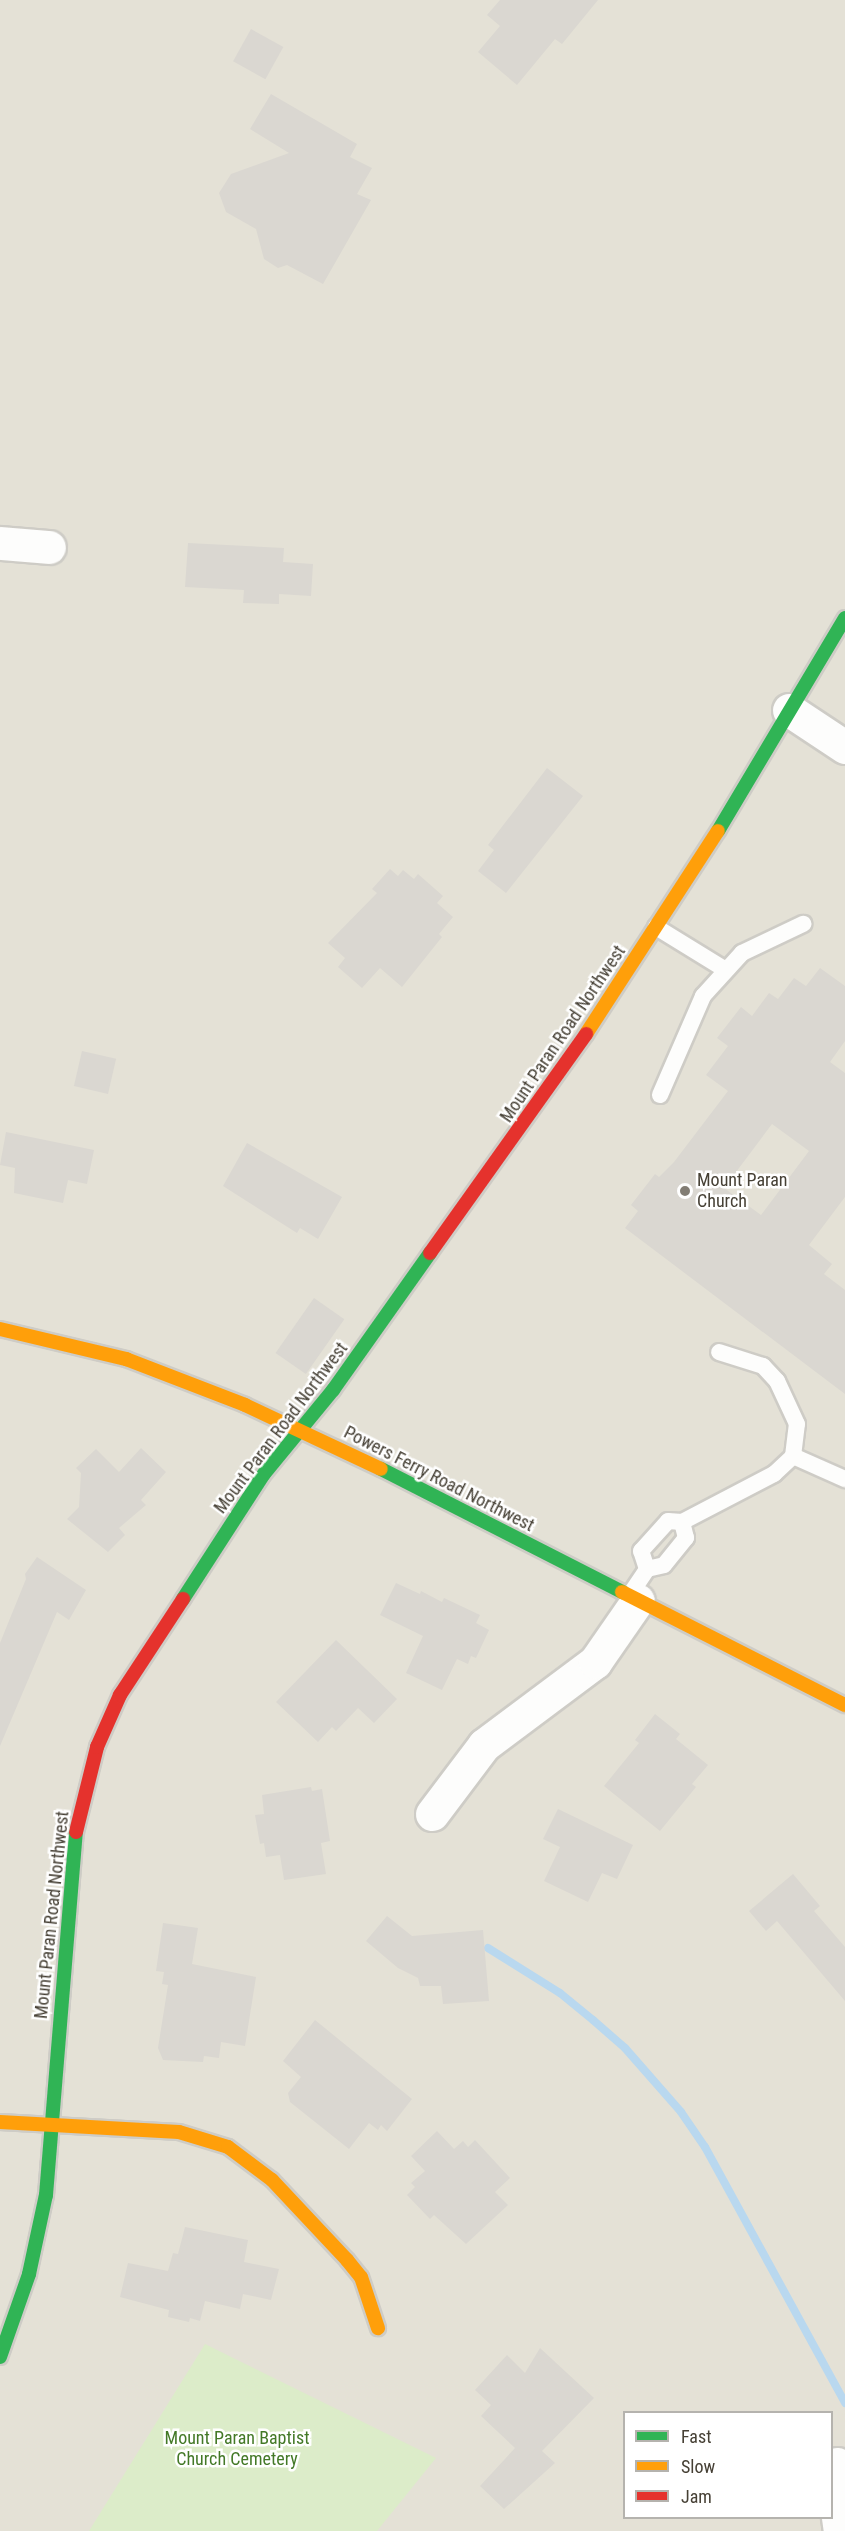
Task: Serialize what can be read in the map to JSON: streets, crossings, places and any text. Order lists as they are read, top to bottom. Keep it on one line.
{"streets":{"main road":["Mount Paran Road Northwest","Powers Ferry Road Northwest"]},"crossings":[["Mount Paran Road Northwest","Powers Ferry Road Northwest"]],"parks":["Mount Paran Baptist Church Cemetery"],"places":["Mount Paran Church"],"legend":["Fast","Slow","Jam"]}
